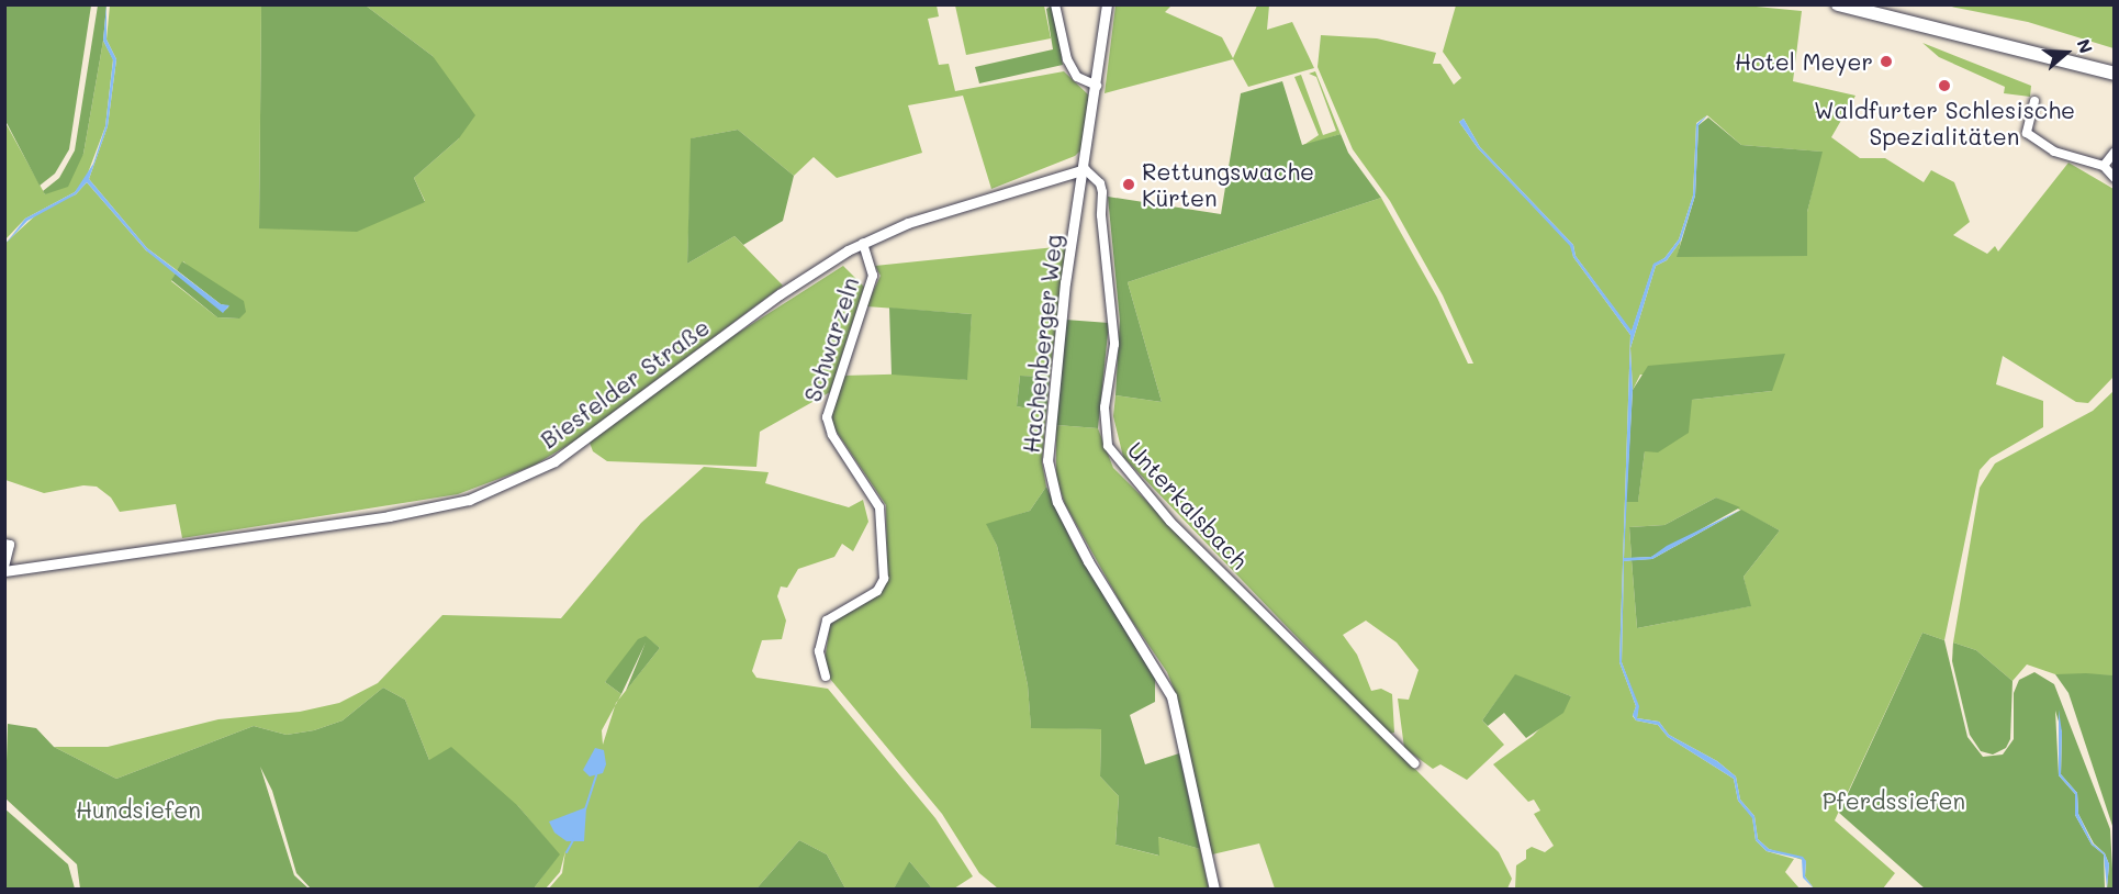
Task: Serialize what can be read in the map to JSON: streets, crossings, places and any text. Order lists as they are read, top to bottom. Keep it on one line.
{"streets":{"street":["Schwarzeln","Hachenberger Weg","Biesfelder Straße","Unterkalsbach"]},"crossings":[["Schwarzeln","Biesfelder Straße"],["Hachenberger Weg","Biesfelder Straße"],["Hachenberger Weg","Unterkalsbach"],["Biesfelder Straße","Unterkalsbach"]],"parks":["Pferdssiefen","Hundsiefen"],"places":["Hotel Meyer","Waldfurter Schlesische Spezialitäten","Rettungswache Kürten"],"north":"right"}
